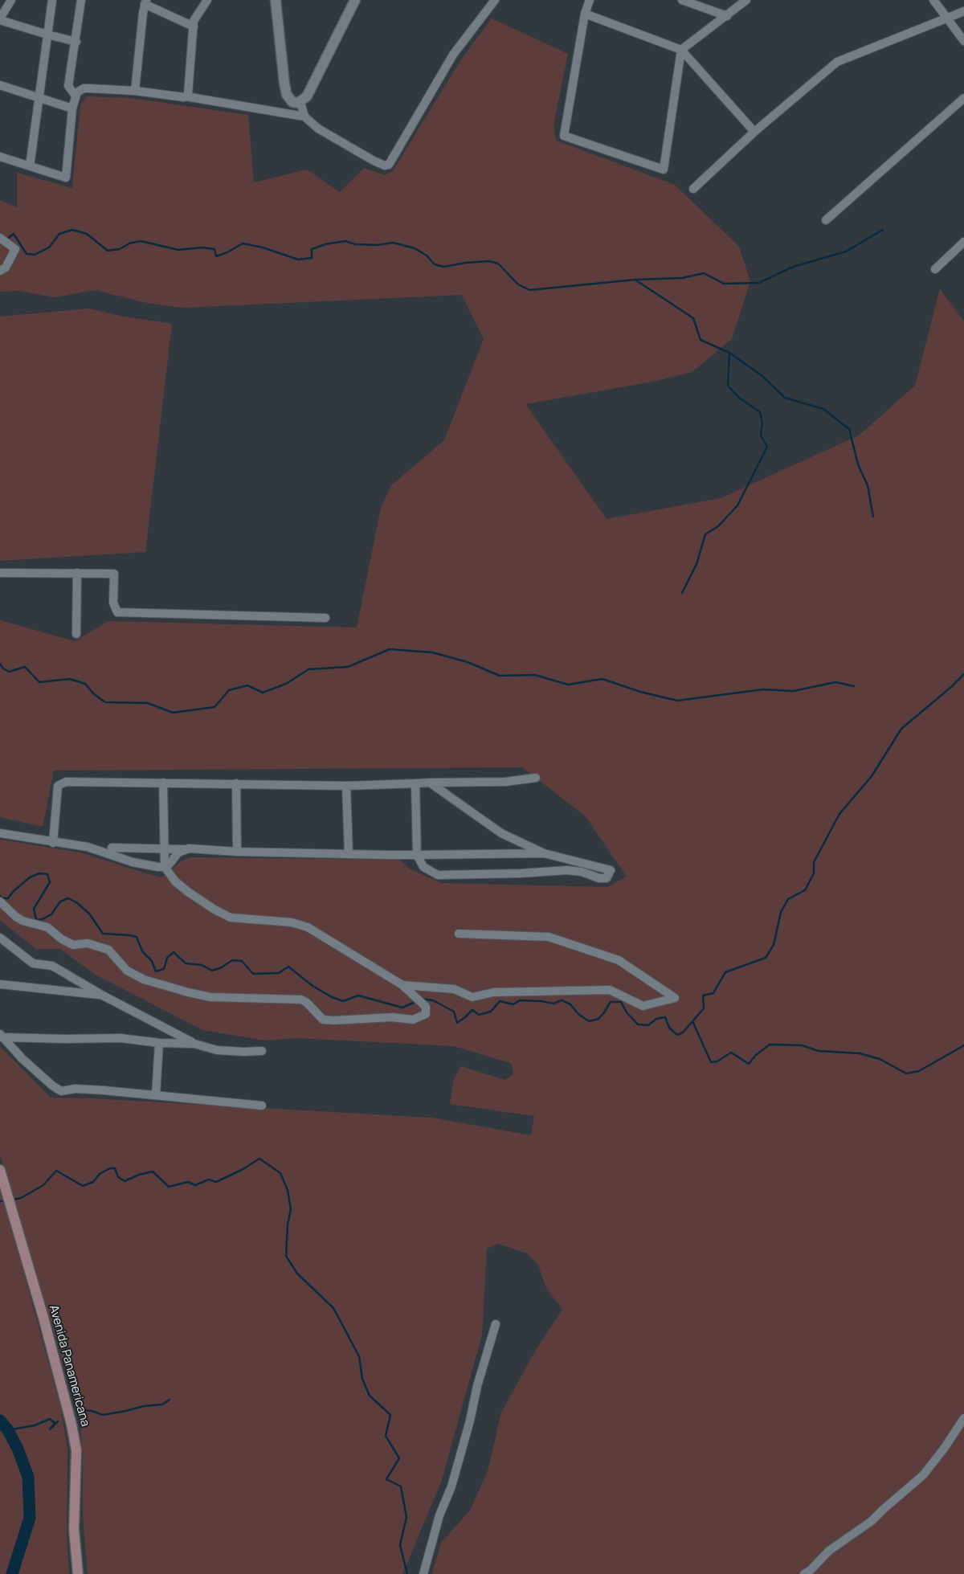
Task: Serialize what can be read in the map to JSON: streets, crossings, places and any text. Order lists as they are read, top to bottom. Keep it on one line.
{"streets":{"main road":["Avenida Panamericana"]}}
